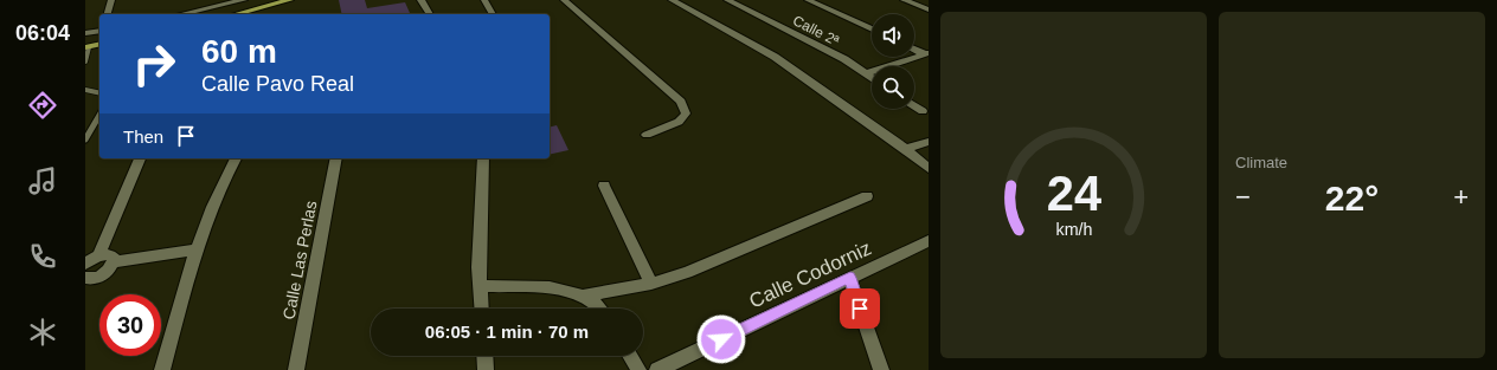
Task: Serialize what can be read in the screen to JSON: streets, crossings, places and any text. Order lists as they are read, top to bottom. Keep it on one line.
{"streets":{"street":["Calle 2ª","Calle Las Perlas","Calle Codorniz"]},"page":{"tabs":"06:04","tile":"Climate","turn":["60 m","Calle Pavo Real"],"then":"Then","heat":["−","22°","+"],"limit":"30","trip":"06:05 · 1 min · 70 m","gauge":["24","km/h"]}}
